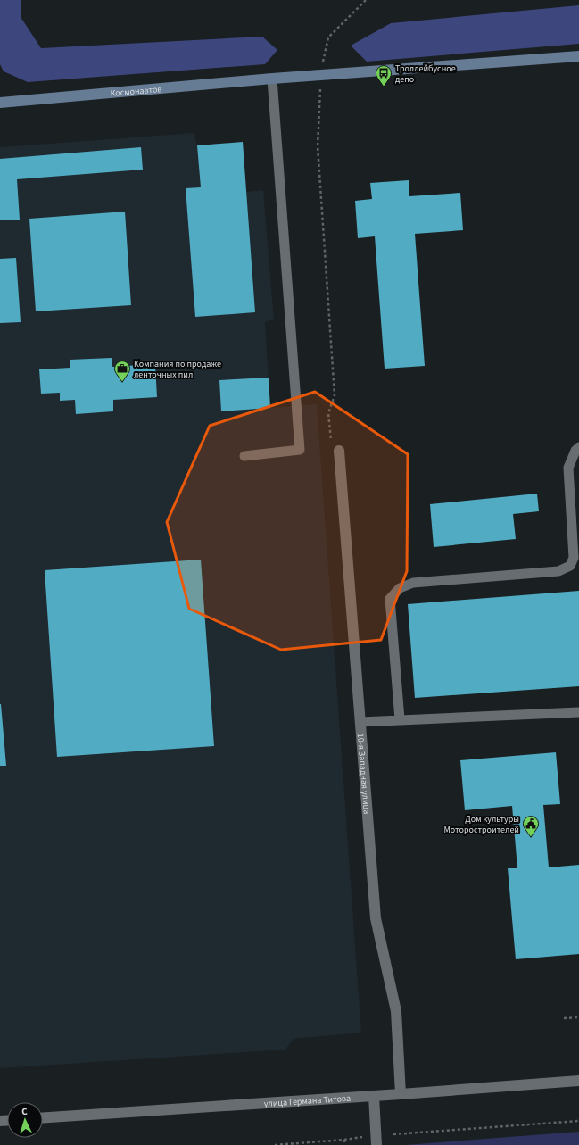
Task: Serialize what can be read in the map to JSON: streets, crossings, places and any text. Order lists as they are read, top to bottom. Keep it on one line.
{"streets":{"street":["Космонавтов","10-я Западная улица","улица Германа Титова"]},"crossings":[["10-я Западная улица","улица Германа Титова"]],"places":{"bus stop":["Троллейбусное депо"],"office":["Компания по продаже ленточных пил"],"public building":["Дом культуры Моторостроителей"]},"north":"top"}
